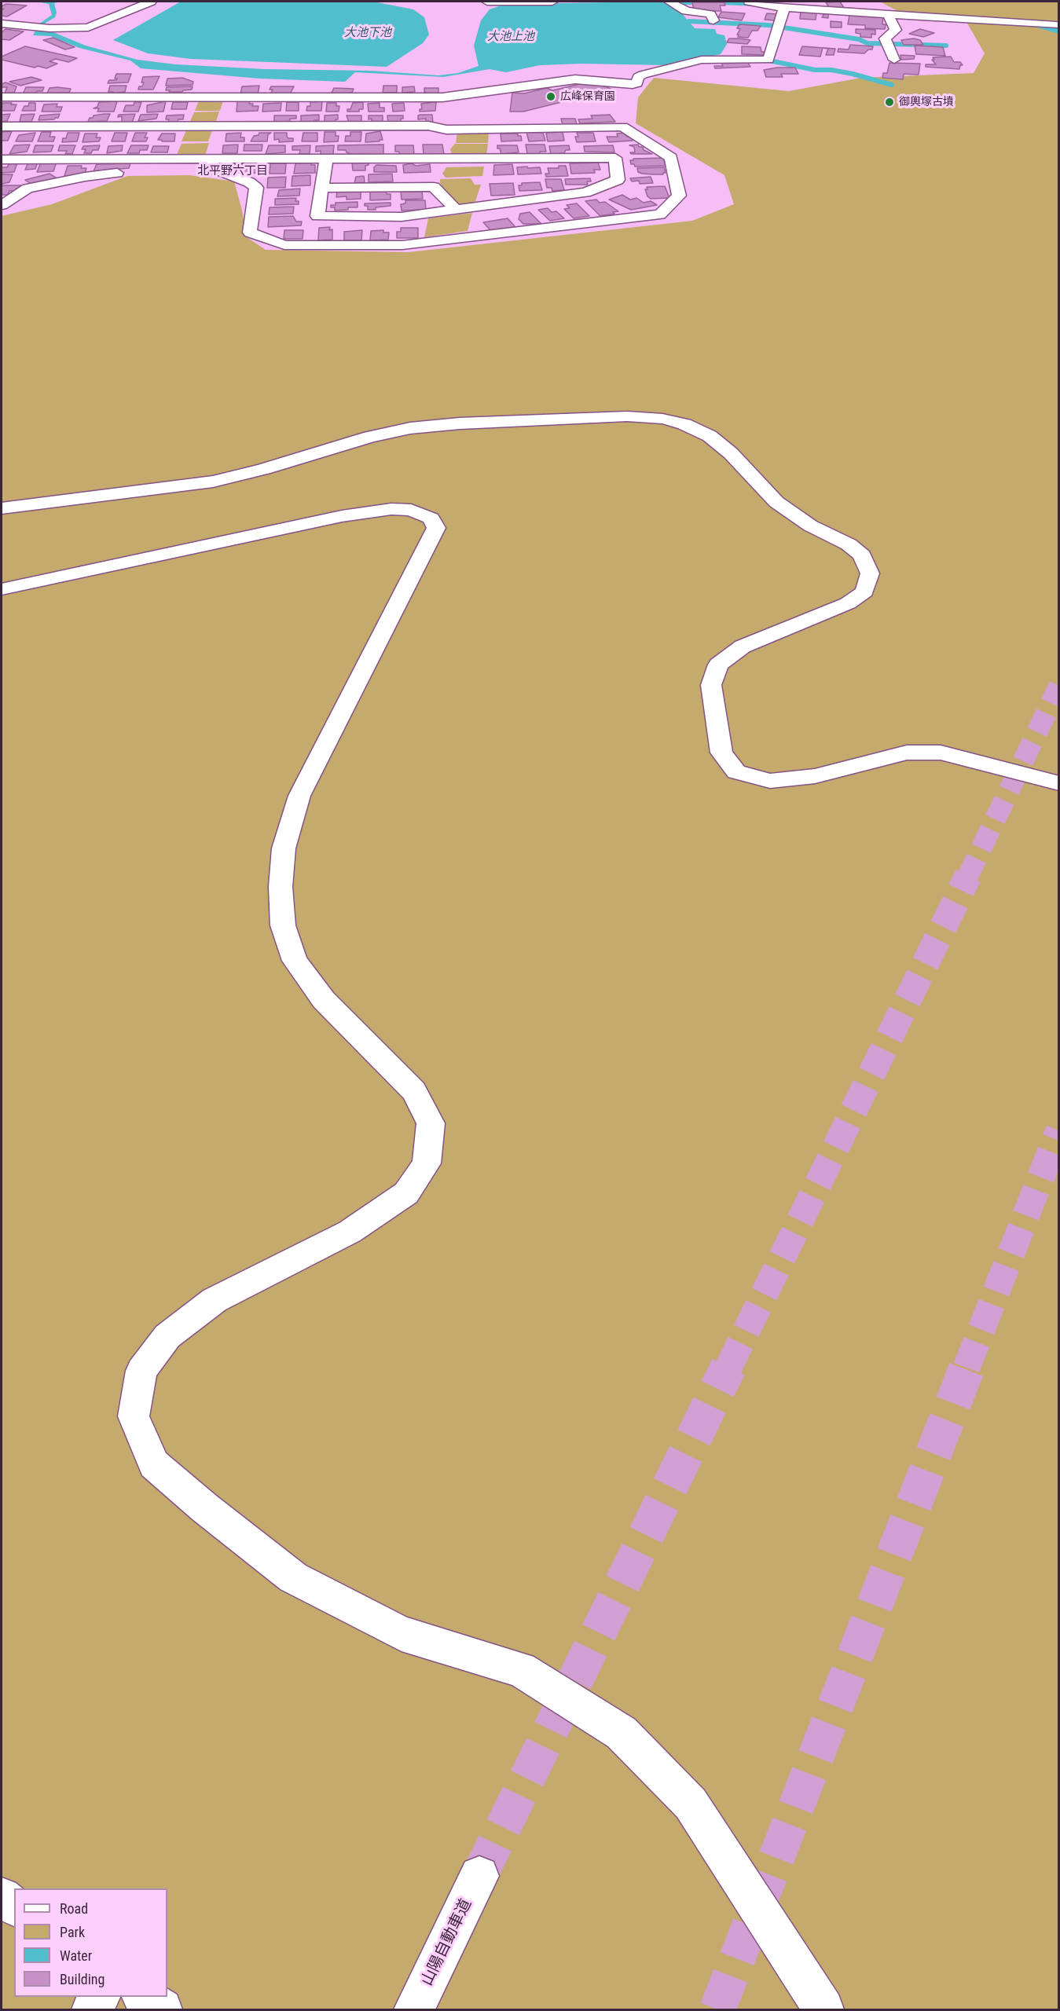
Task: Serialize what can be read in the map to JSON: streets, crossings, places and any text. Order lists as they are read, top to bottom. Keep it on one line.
{"streets":{"main road":["山陽自動車道"]},"districts":["北平野六丁目"],"water":["大池下池","大池上池"],"places":["広峰保育園","御輿塚古墳"],"legend":["Road","Park","Water","Building"]}
